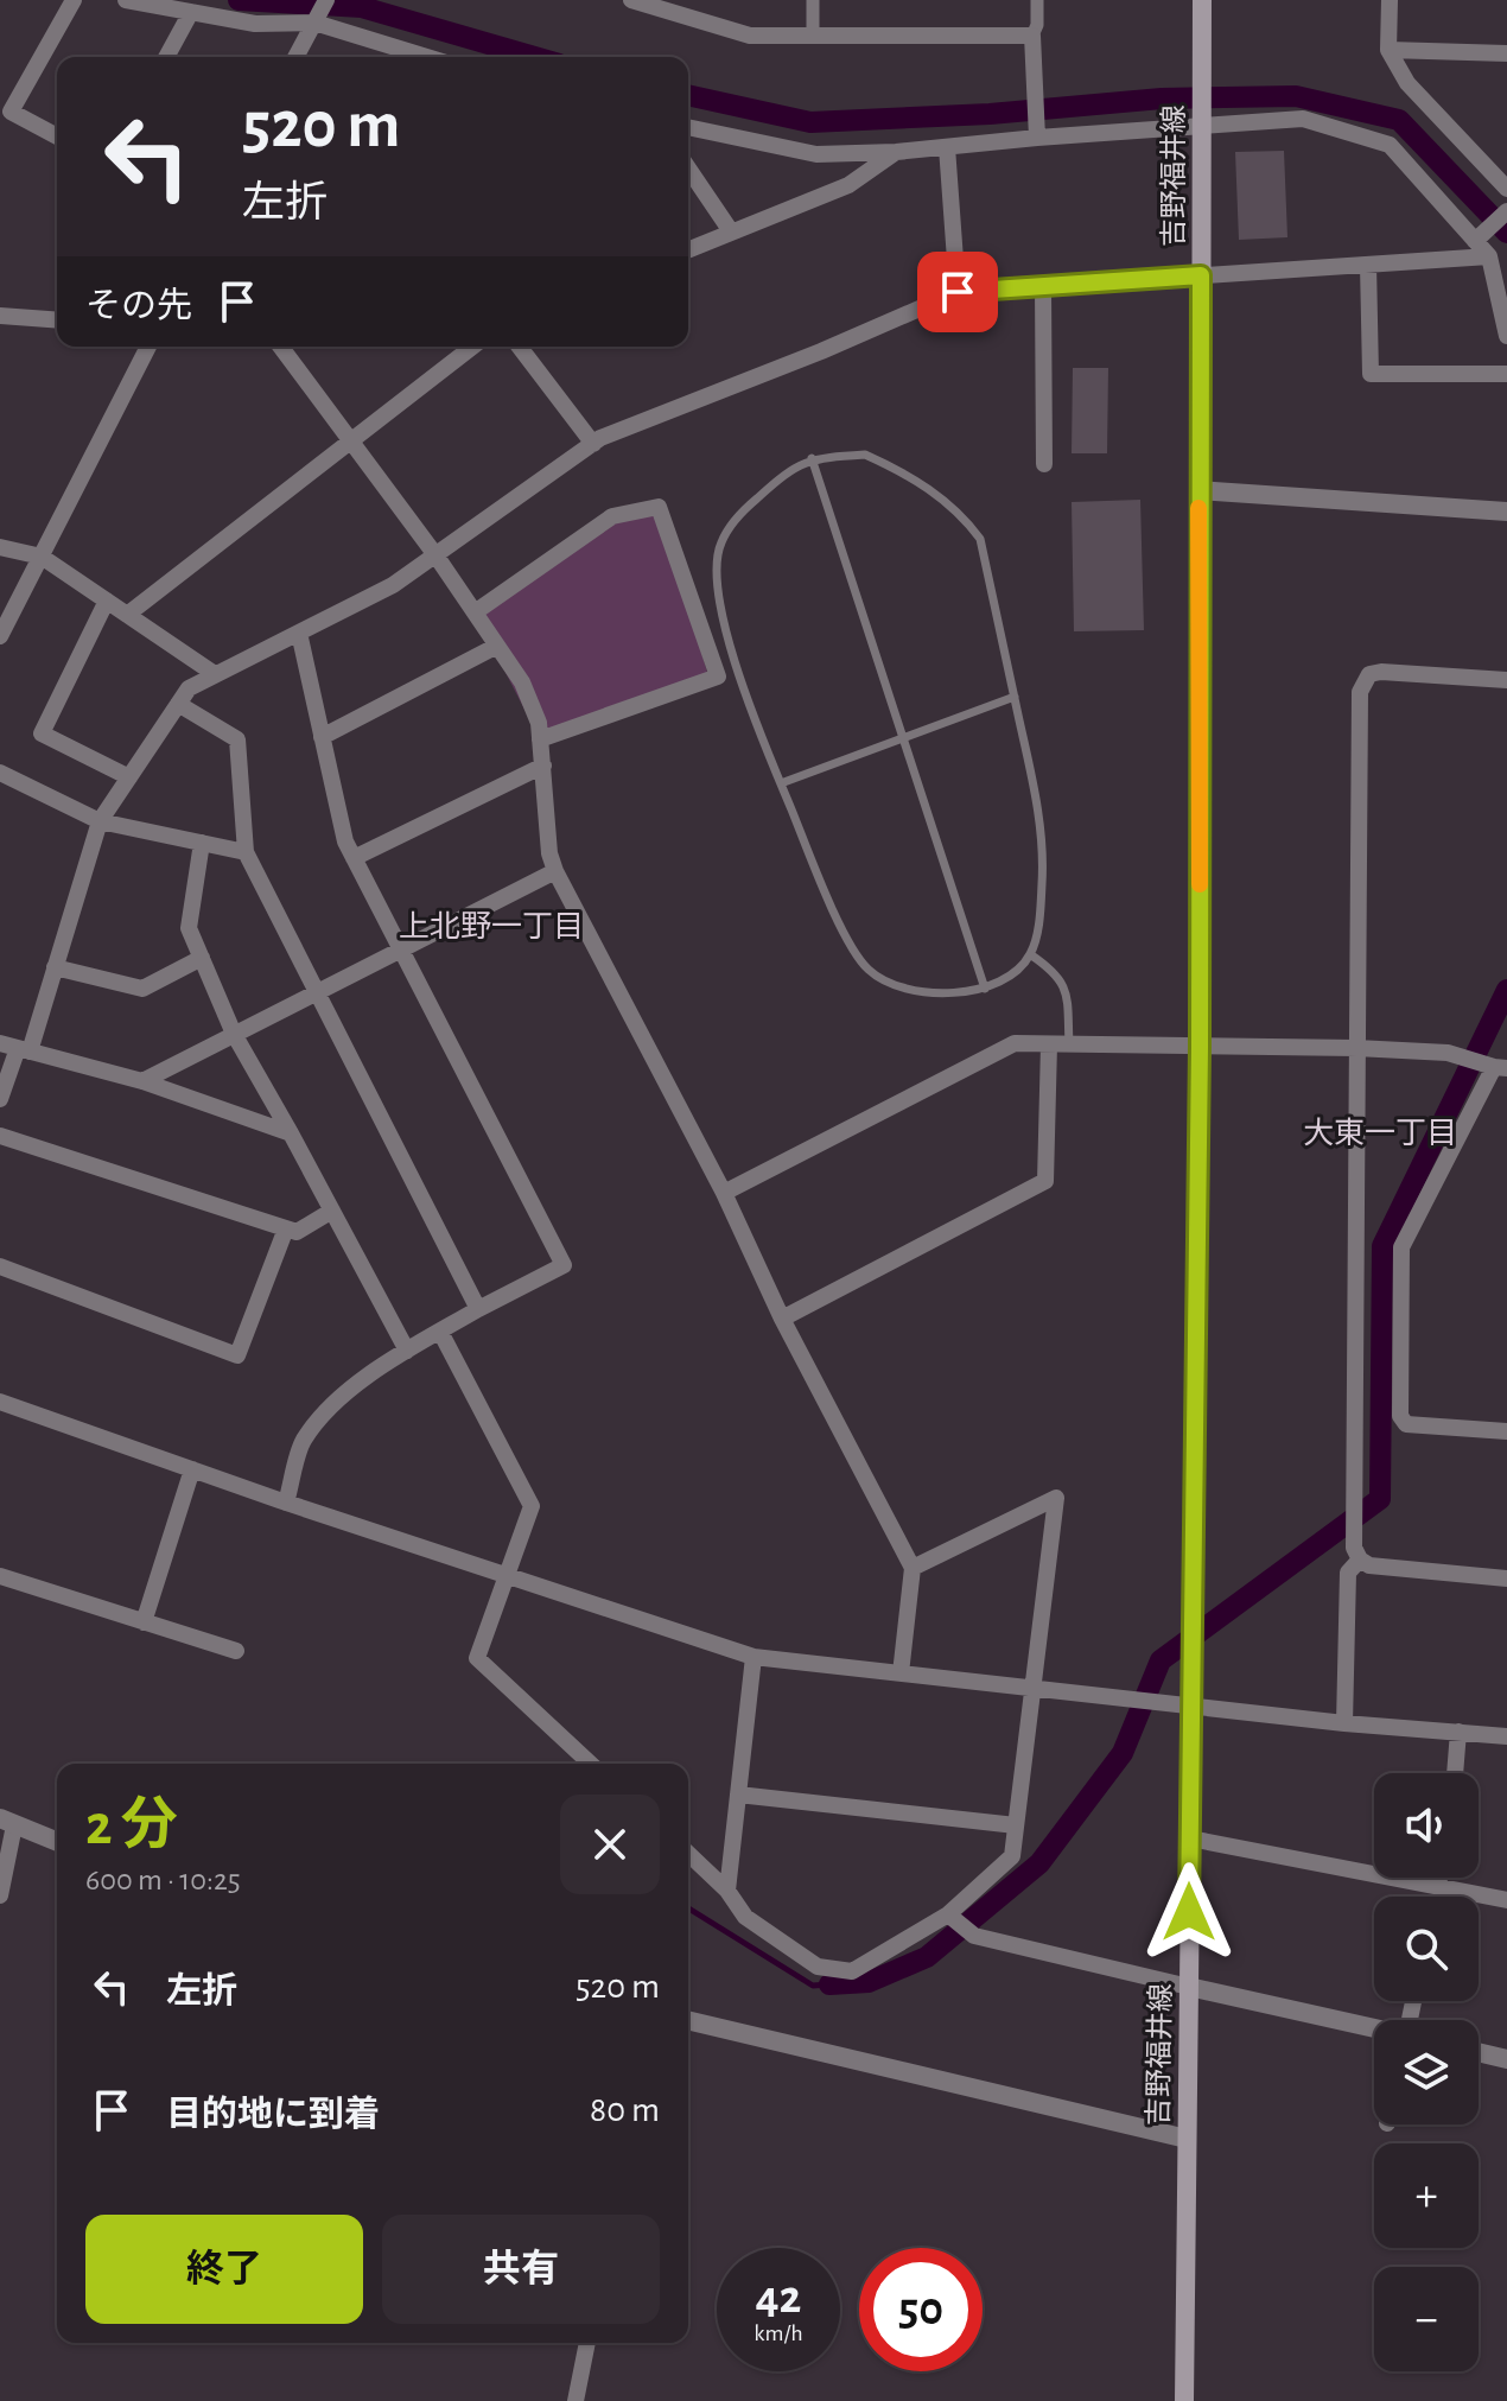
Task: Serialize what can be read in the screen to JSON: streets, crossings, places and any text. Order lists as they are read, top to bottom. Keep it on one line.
{"streets":{"main road":["吉野福井線"]},"districts":["上北野一丁目","大東一丁目"],"page":{"turn":["520 m","左折"],"then":"その先","heading":["2 分","600 m · 10:25"],"map_buttons":["+","−"],"list":[{"name":"左折","value":"520 m"},{"name":"目的地に到着","value":"80 m"}],"buttons":["終了","共有"],"speed":"42 km/h","limit":"50"}}
